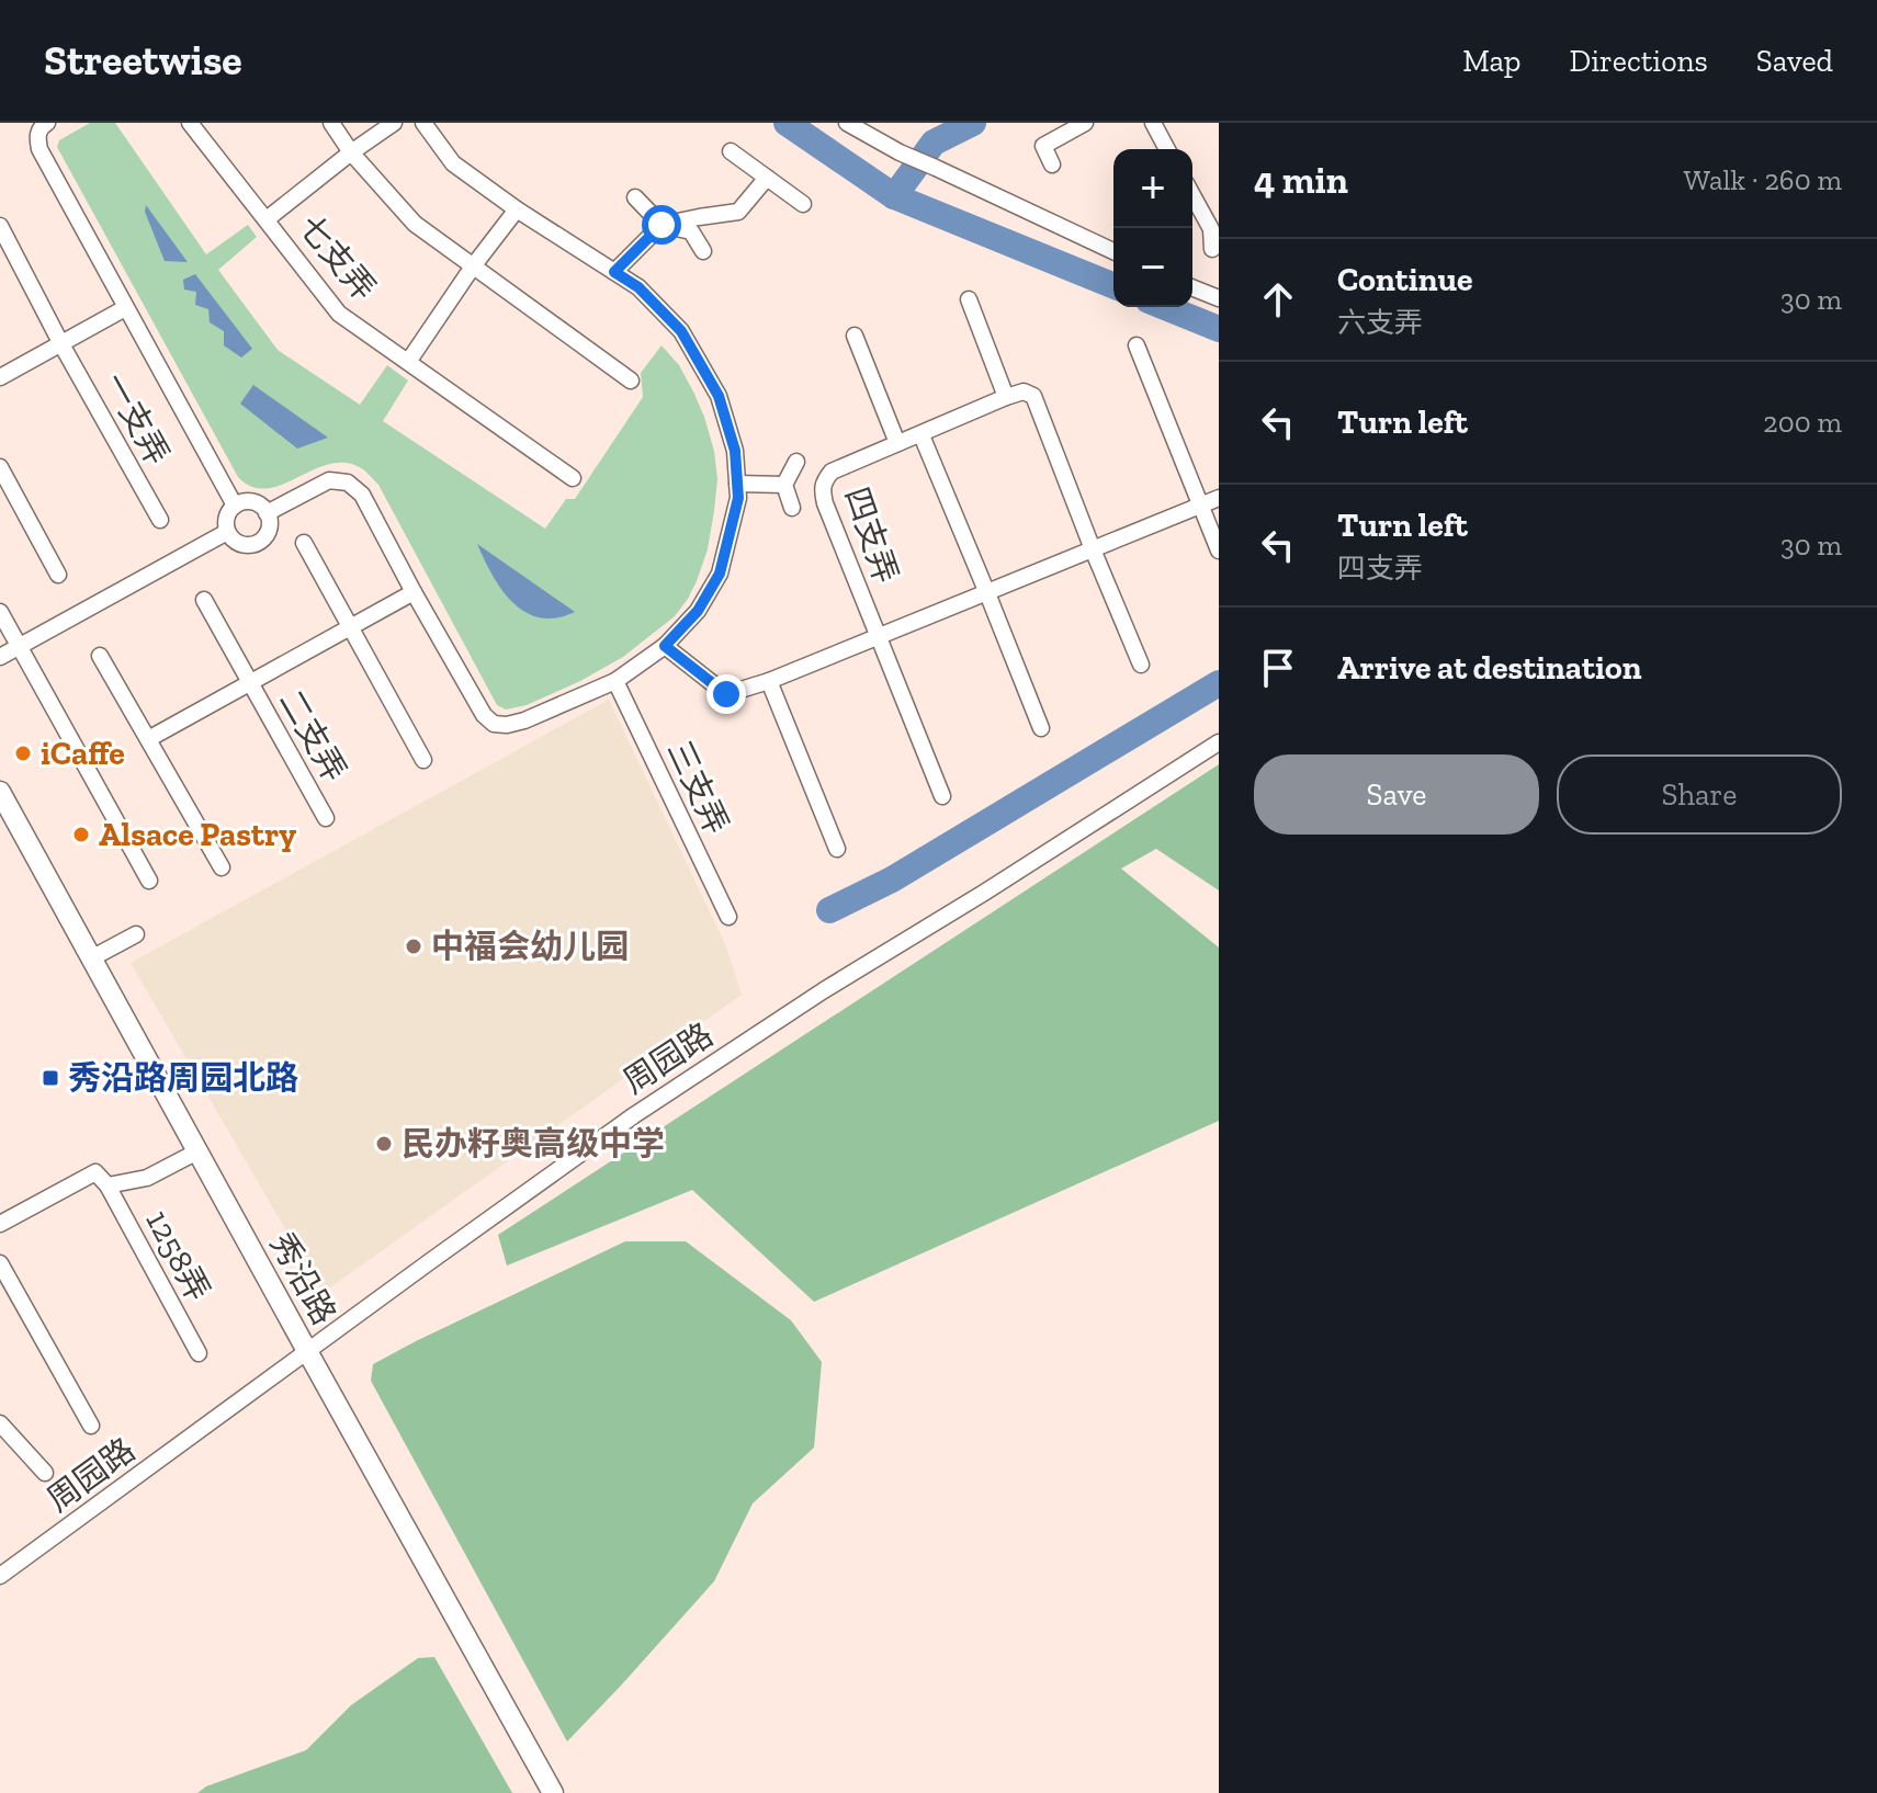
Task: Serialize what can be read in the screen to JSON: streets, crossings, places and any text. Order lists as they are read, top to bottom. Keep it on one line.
{"streets":{"main road":["秀沿路"],"street":["七支弄","一支弄","四支弄","二支弄","三支弄","周园路","1258弄"]},"crossings":[["周园路","秀沿路"],["1258弄","秀沿路"]],"places":{"other":["iCaffe","Alsace Pastry","中福会幼儿园","民办籽奥高级中学"],"transit":["秀沿路周园北路"]},"page":{"header":"Streetwise","nav":["Map","Directions","Saved"],"heading":["4 min","Walk · 260 m"],"map_buttons":["+","−"],"list":[["Continue","六支弄","30 m"],["Turn left","200 m"],["Turn left","四支弄","30 m"],"Arrive at destination"],"buttons":["Save","Share"]}}
